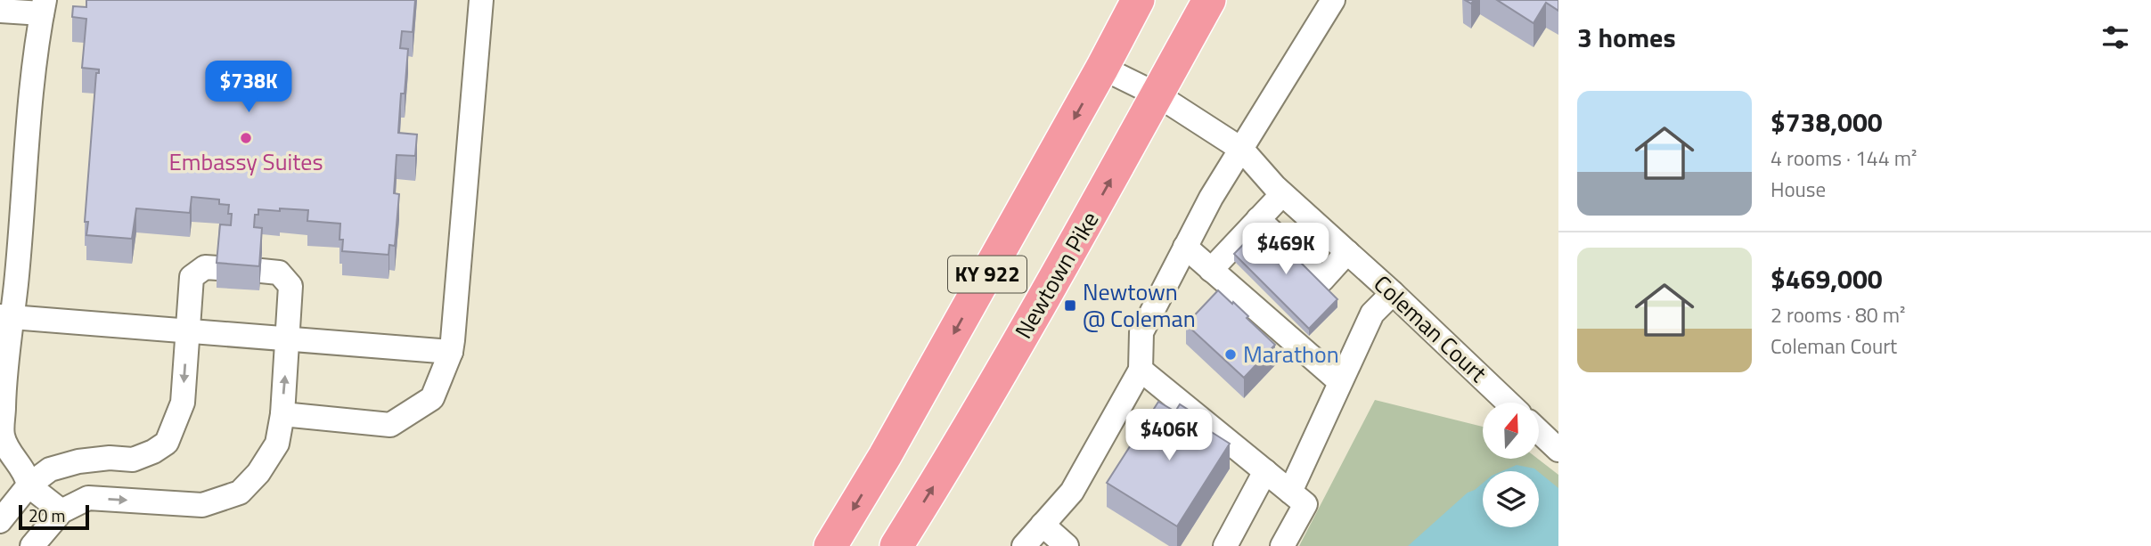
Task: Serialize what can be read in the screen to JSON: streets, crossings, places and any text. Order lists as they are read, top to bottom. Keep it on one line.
{"streets":{"highway":["KY 922","Newtown Pike"],"street":["Coleman Court"]},"crossings":[["KY 922","Coleman Court"],["Newtown Pike","Coleman Court"]],"places":{"other":["Embassy Suites","Marathon"],"transit":["Newtown @ Coleman"]},"scale_bar":"20 m","north":"top","page":{"heading":"3 homes","price":["$738K","$469K","$406K"],"list":[{"name":"$738,000","note":"4 rooms · 144 m² · House"},{"name":"$469,000","note":"2 rooms · 80 m² · Coleman Court"}],"scale":"20 m"}}
